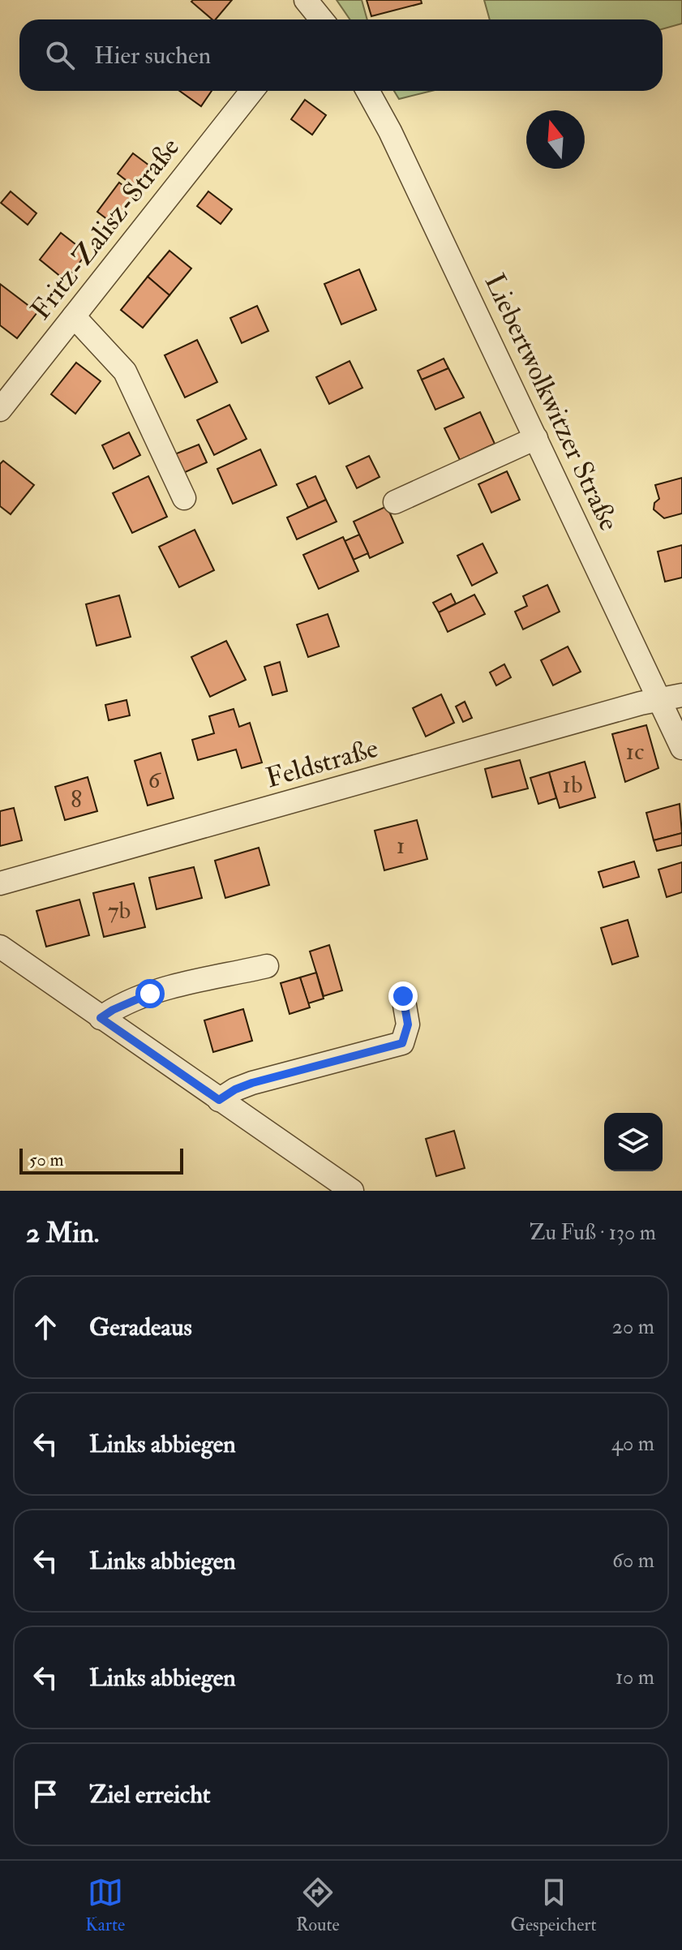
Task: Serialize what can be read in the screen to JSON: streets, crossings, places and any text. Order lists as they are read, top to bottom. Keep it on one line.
{"streets":{"street":["Fritz-Zalisz-Straße","Liebertwolkwitzer Straße","Feldstraße"]},"crossings":[["Liebertwolkwitzer Straße","Feldstraße"]],"house_numbers":["1c","6","1b","8","1","7b"],"scale_bar":"50 m","north":"top","page":{"search":"Hier suchen","scale":"50 m","heading":["2 Min.","Zu Fuß · 130 m"],"list":[["Geradeaus","20 m"],["Links abbiegen","40 m"],["Links abbiegen","60 m"],["Links abbiegen","10 m"],"Ziel erreicht"],"nav":["Karte","Route","Gespeichert"]}}
